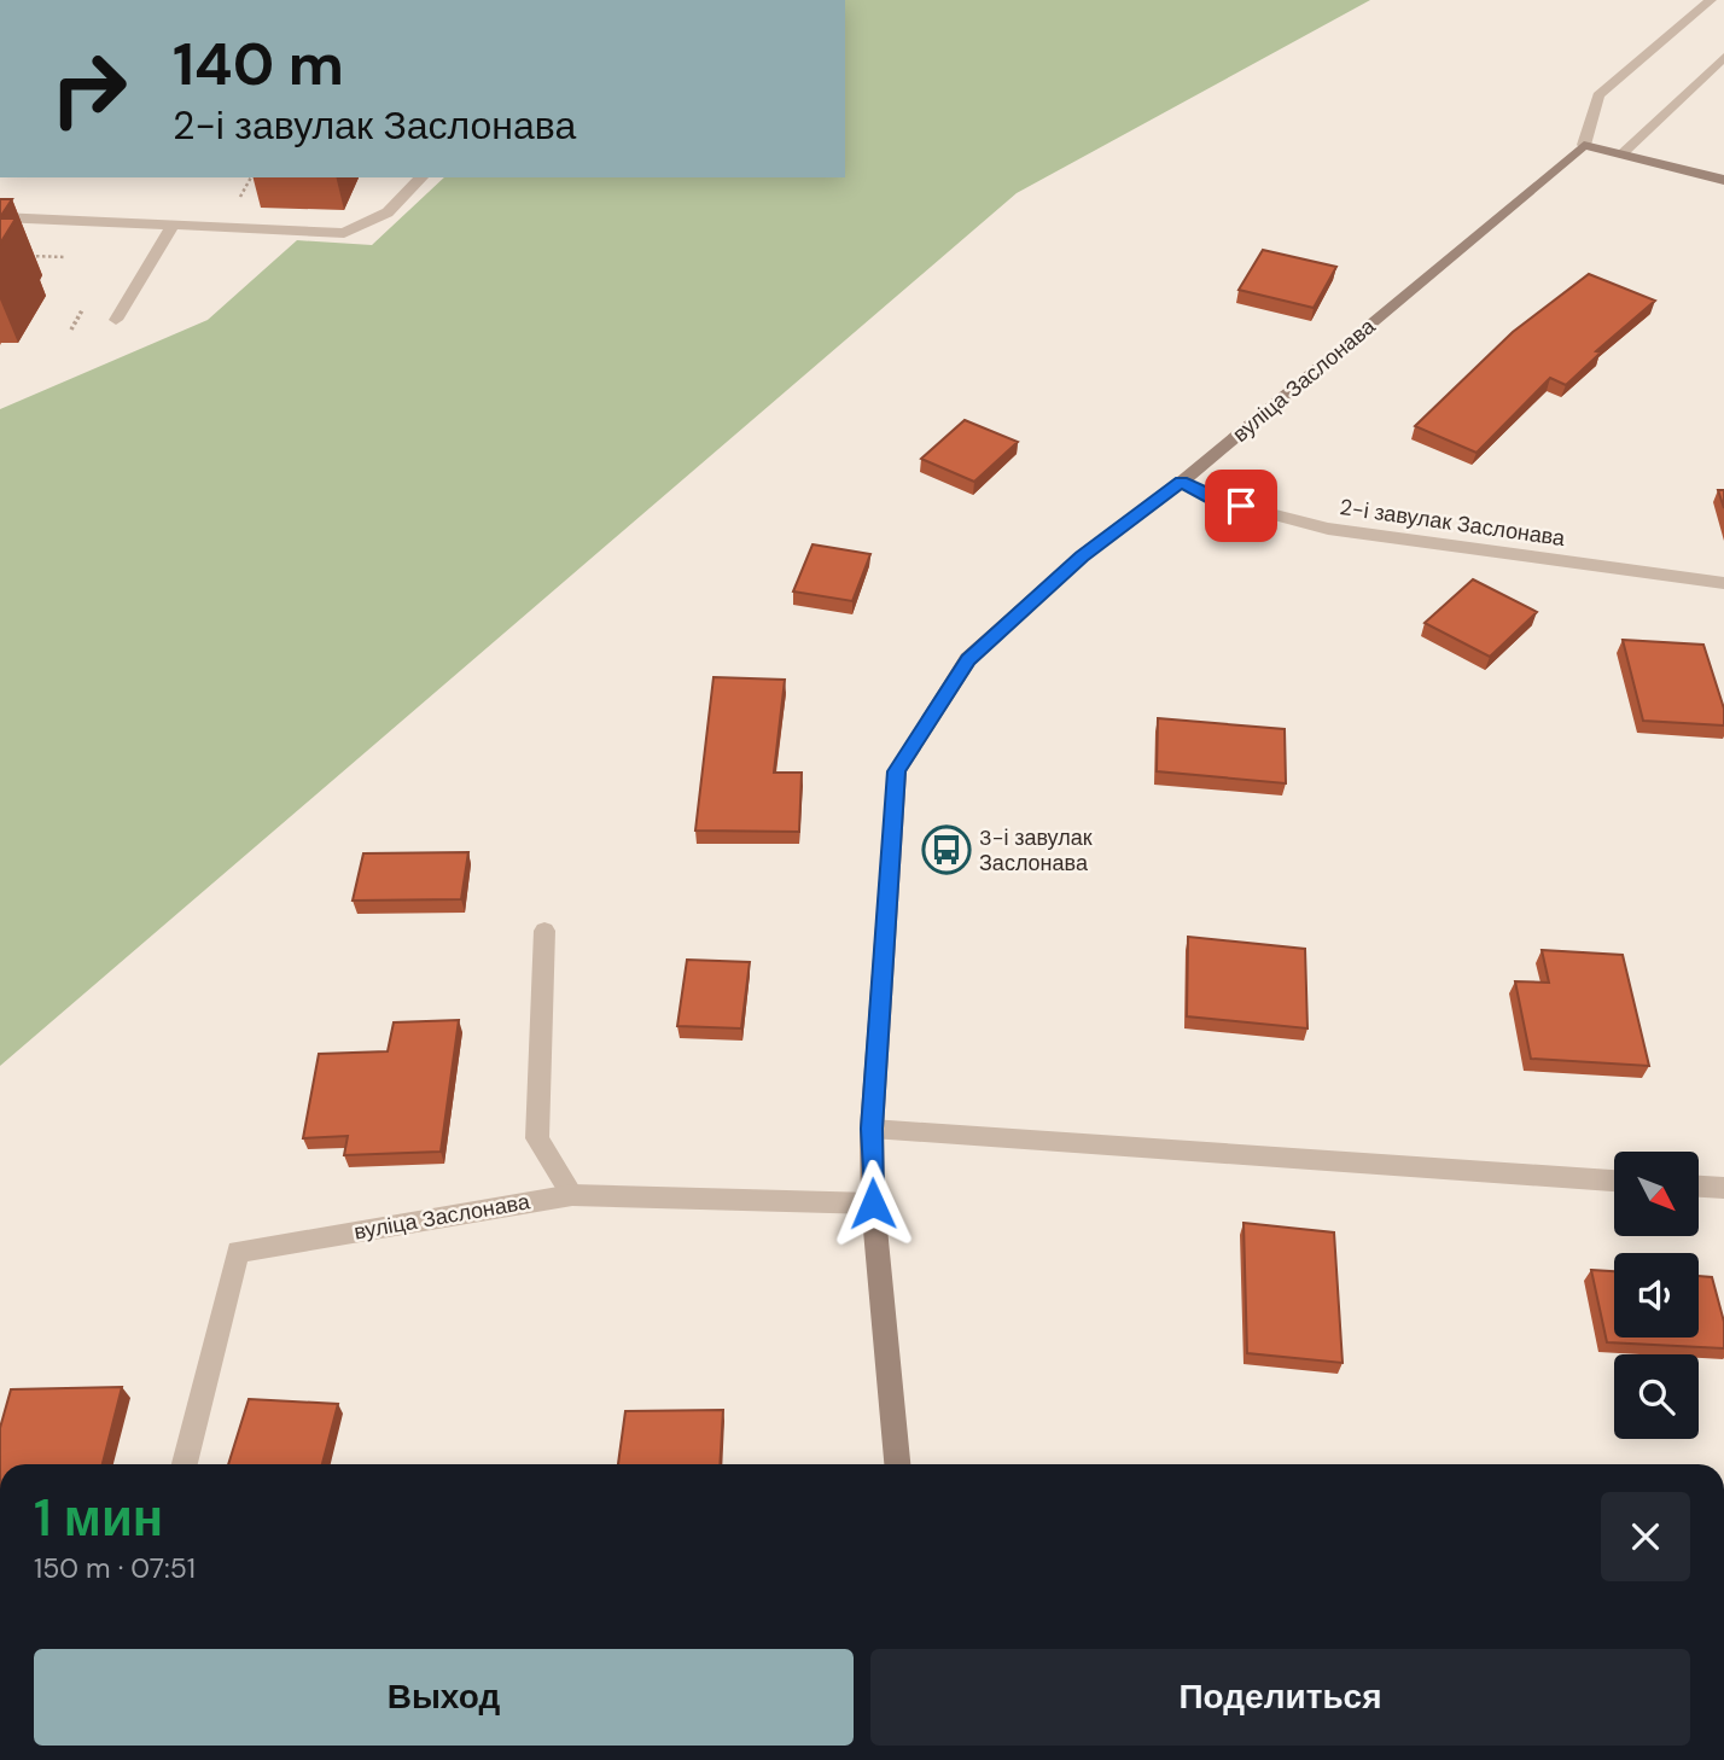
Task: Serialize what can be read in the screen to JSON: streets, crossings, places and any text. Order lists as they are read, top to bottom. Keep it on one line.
{"streets":{"street":["вуліца Заслонава","2-і завулак Заслонава"]},"crossings":[["вуліца Заслонава","2-і завулак Заслонава"]],"places":{"bus stop":["3-і завулак Заслонава"]},"north":"bottom right","page":{"turn":["140 m","2-і завулак Заслонава"],"heading":["1 мин","150 m · 07:51"],"buttons":["Выход","Поделиться"]}}
